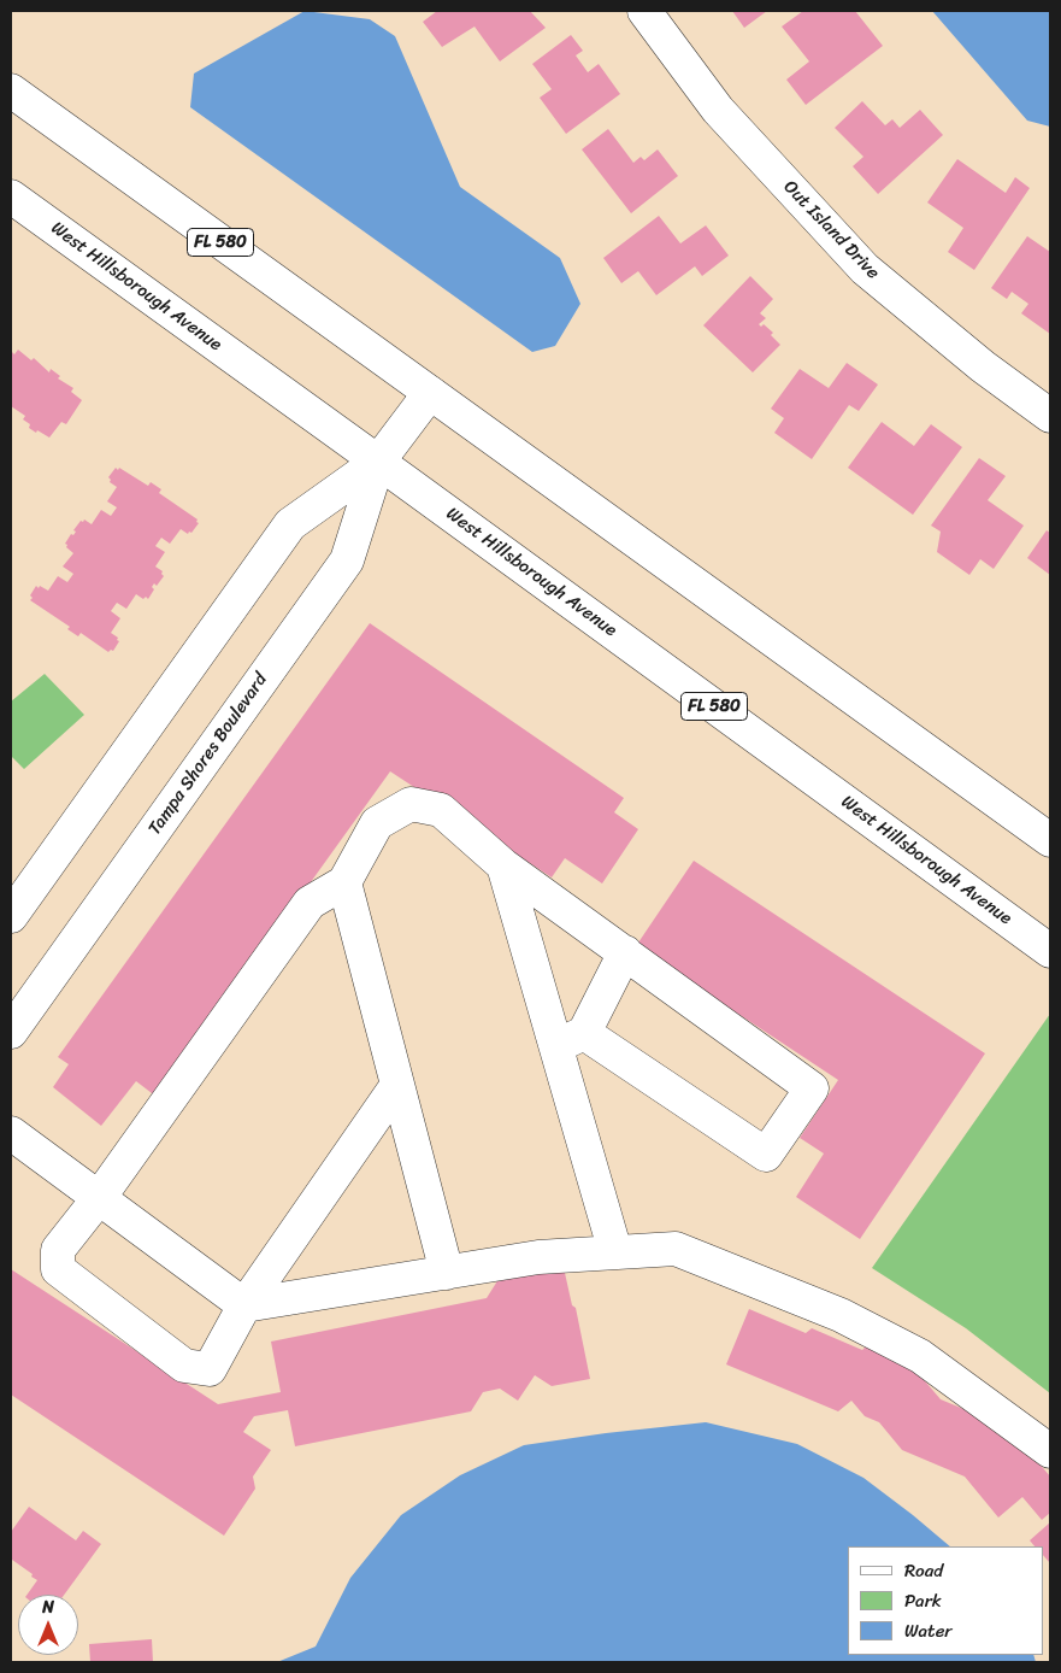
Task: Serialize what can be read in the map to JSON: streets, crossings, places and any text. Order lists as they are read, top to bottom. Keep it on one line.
{"streets":{"main road":["Out Island Drive","FL 580","West Hillsborough Avenue","Tampa Shores Boulevard"]},"crossings":[["FL 580","Tampa Shores Boulevard"],["West Hillsborough Avenue","Tampa Shores Boulevard"]],"legend":["Road","Park","Water"],"north":"top"}
